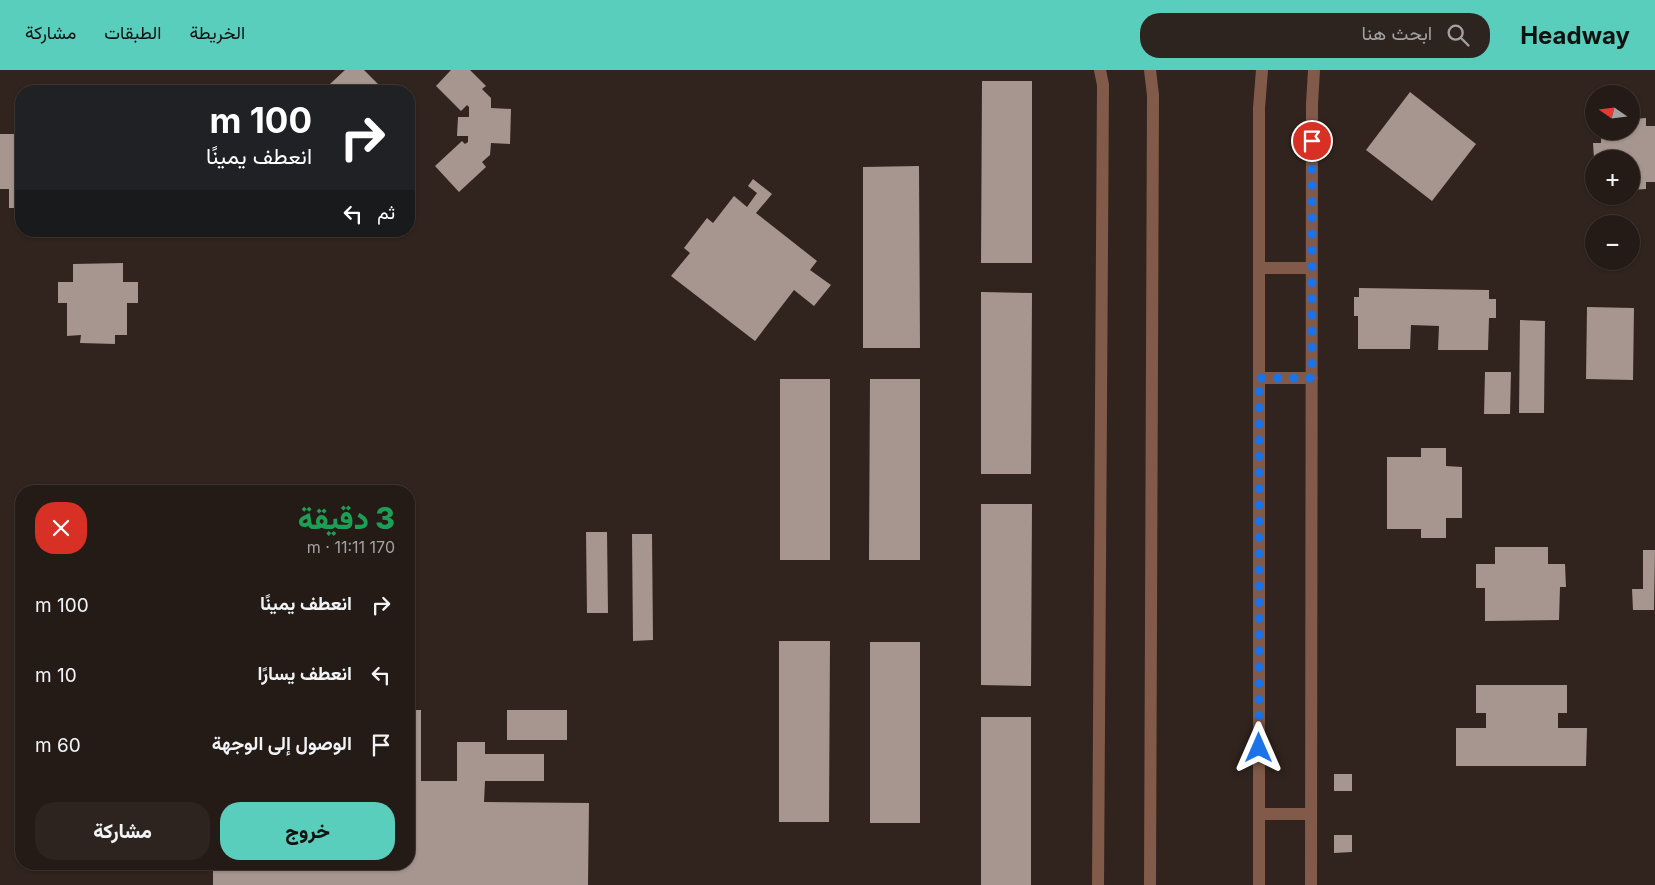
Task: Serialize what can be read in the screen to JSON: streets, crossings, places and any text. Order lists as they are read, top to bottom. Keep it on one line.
{"north":"left","page":{"header":"Headway","search":"ابحث هنا","nav":["الخريطة","الطبقات","مشاركة"],"map_buttons":["+","−"],"turn":["100 m","انعطف يمينًا"],"then":"ثم","heading":["3 دقيقة","170 m · 11:11"],"list":[{"name":"انعطف يمينًا","value":"100 m"},{"name":"انعطف يسارًا","value":"10 m"},{"name":"الوصول إلى الوجهة","value":"60 m"}],"buttons":["خروج","مشاركة"]}}
